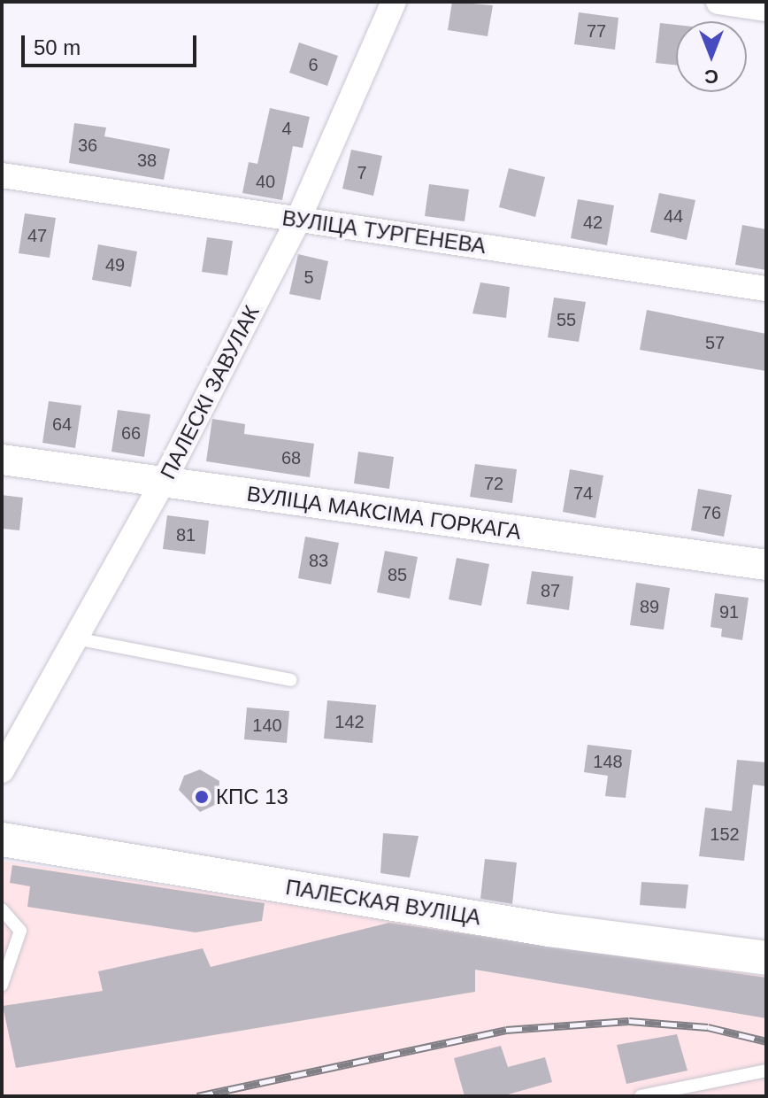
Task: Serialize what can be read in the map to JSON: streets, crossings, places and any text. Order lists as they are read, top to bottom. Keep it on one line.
{"streets":{"main road":["ПАЛЕСКАЯ ВУЛІЦА"],"street":["ВУЛІЦА ТУРГЕНЕВА","ПАЛЕСКІ ЗАВУЛАК","ВУЛІЦА МАКСІМА ГОРКАГА"]},"crossings":[["ВУЛІЦА ТУРГЕНЕВА","ПАЛЕСКІ ЗАВУЛАК"],["ПАЛЕСКІ ЗАВУЛАК","ВУЛІЦА МАКСІМА ГОРКАГА"]],"places":["КПС 13"],"house_numbers":["77","6","4","36","38","7","40","44","42","47","49","5","55","57","64","66","68","72","74","76","81","83","85","87","89","91","142","140","148","152"],"scale_bar":"50 m","north":"bottom"}
